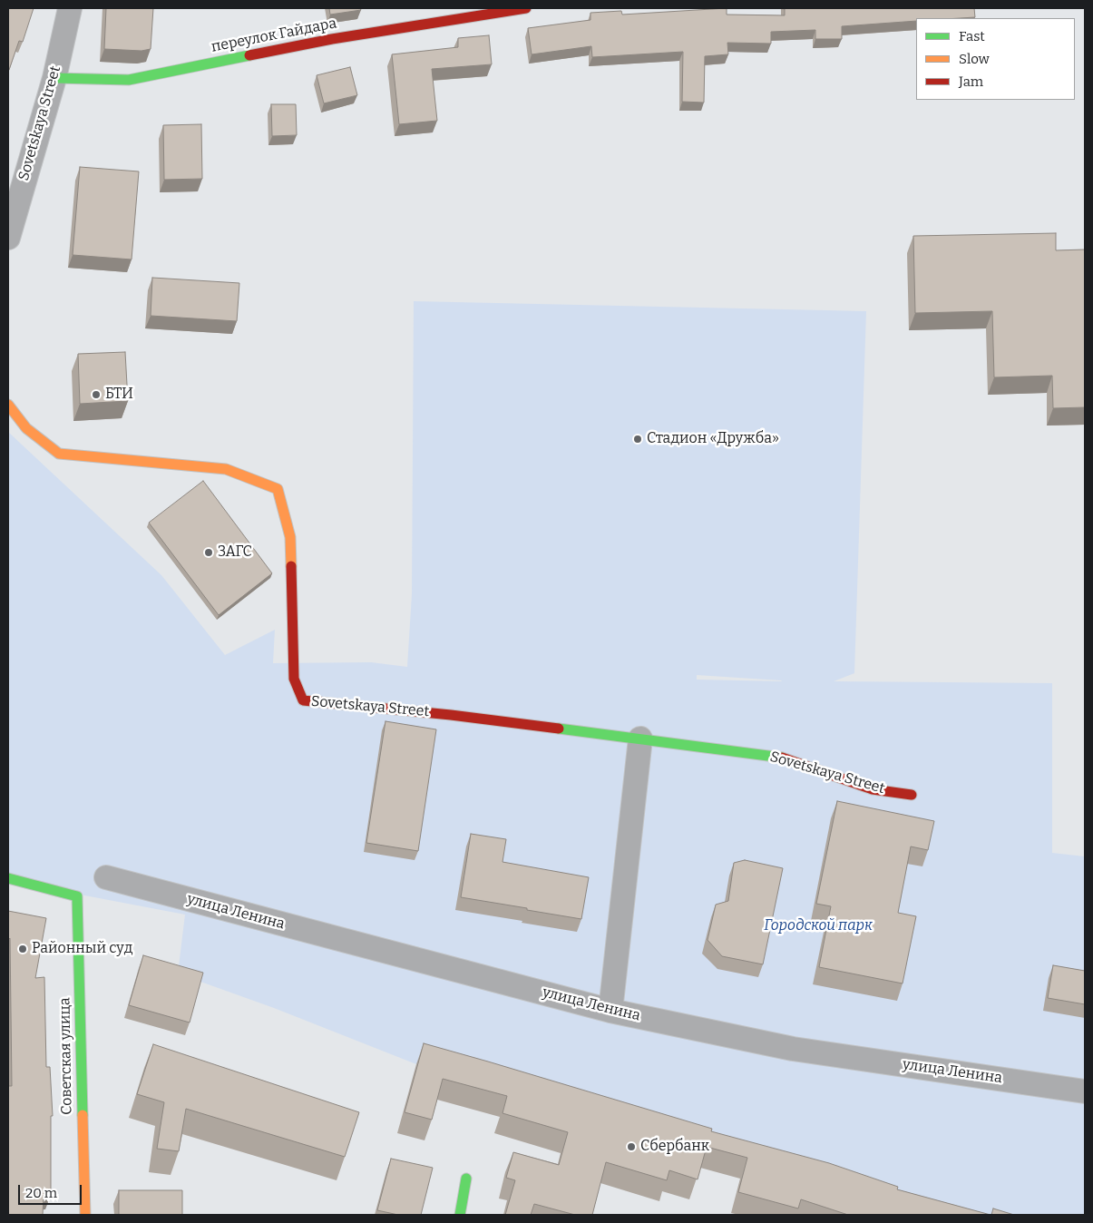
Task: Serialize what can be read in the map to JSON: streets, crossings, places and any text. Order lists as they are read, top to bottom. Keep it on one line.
{"streets":{"street":["переулок Гайдара","Sovetskaya Street","улица Ленина","Советская улица"]},"crossings":[["переулок Гайдара","Sovetskaya Street"]],"parks":["Городской парк"],"places":["БТИ","Стадион «Дружба»","ЗАГС","Районный суд","Сбербанк"],"legend":["Fast","Slow","Jam"],"scale_bar":"20 m"}
